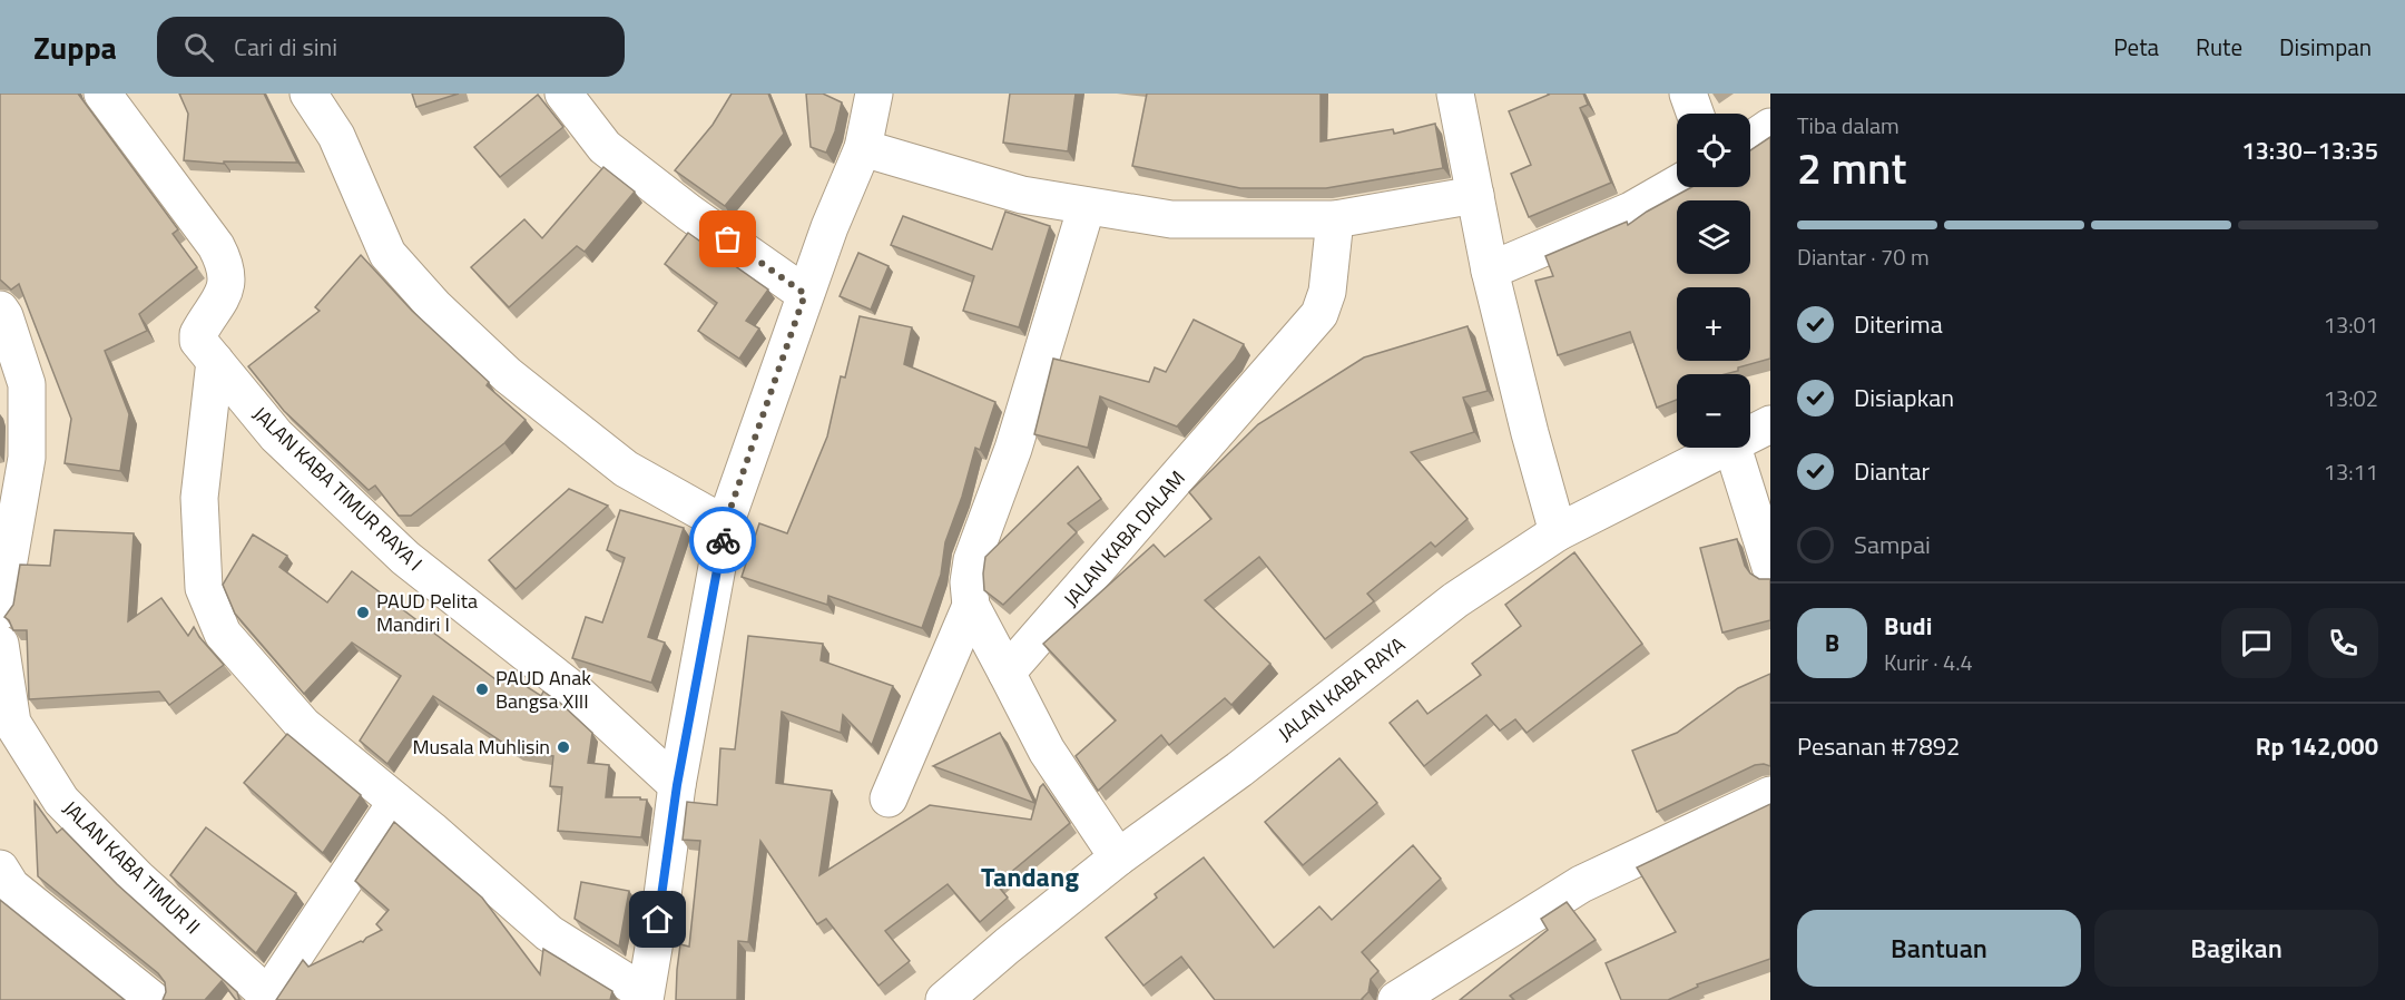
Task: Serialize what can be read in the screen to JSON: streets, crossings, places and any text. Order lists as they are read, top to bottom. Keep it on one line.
{"streets":{"street":["JALAN KABA TIMUR RAYA I","JALAN KABA DALAM","JALAN KABA RAYA","JALAN KABA TIMUR II"]},"districts":["Tandang"],"places":["PAUD Pelita Mandiri I","PAUD Anak Bangsa XIII","Musala Muhlisin"],"page":{"header":"Zuppa","search":"Cari di sini","nav":["Peta","Rute","Disimpan"],"heading":["2 mnt","Tiba dalam","13:30–13:35"],"panel":["Budi","Kurir · 4.4","Pesanan #7892","Rp 142,000"],"map_buttons":["+","−"],"bar":"Diantar · 70 m","list":[["Diterima","13:01"],["Disiapkan","13:02"],["Diantar","13:11"],"Sampai"],"round":"B","buttons":["Bantuan","Bagikan"]}}
